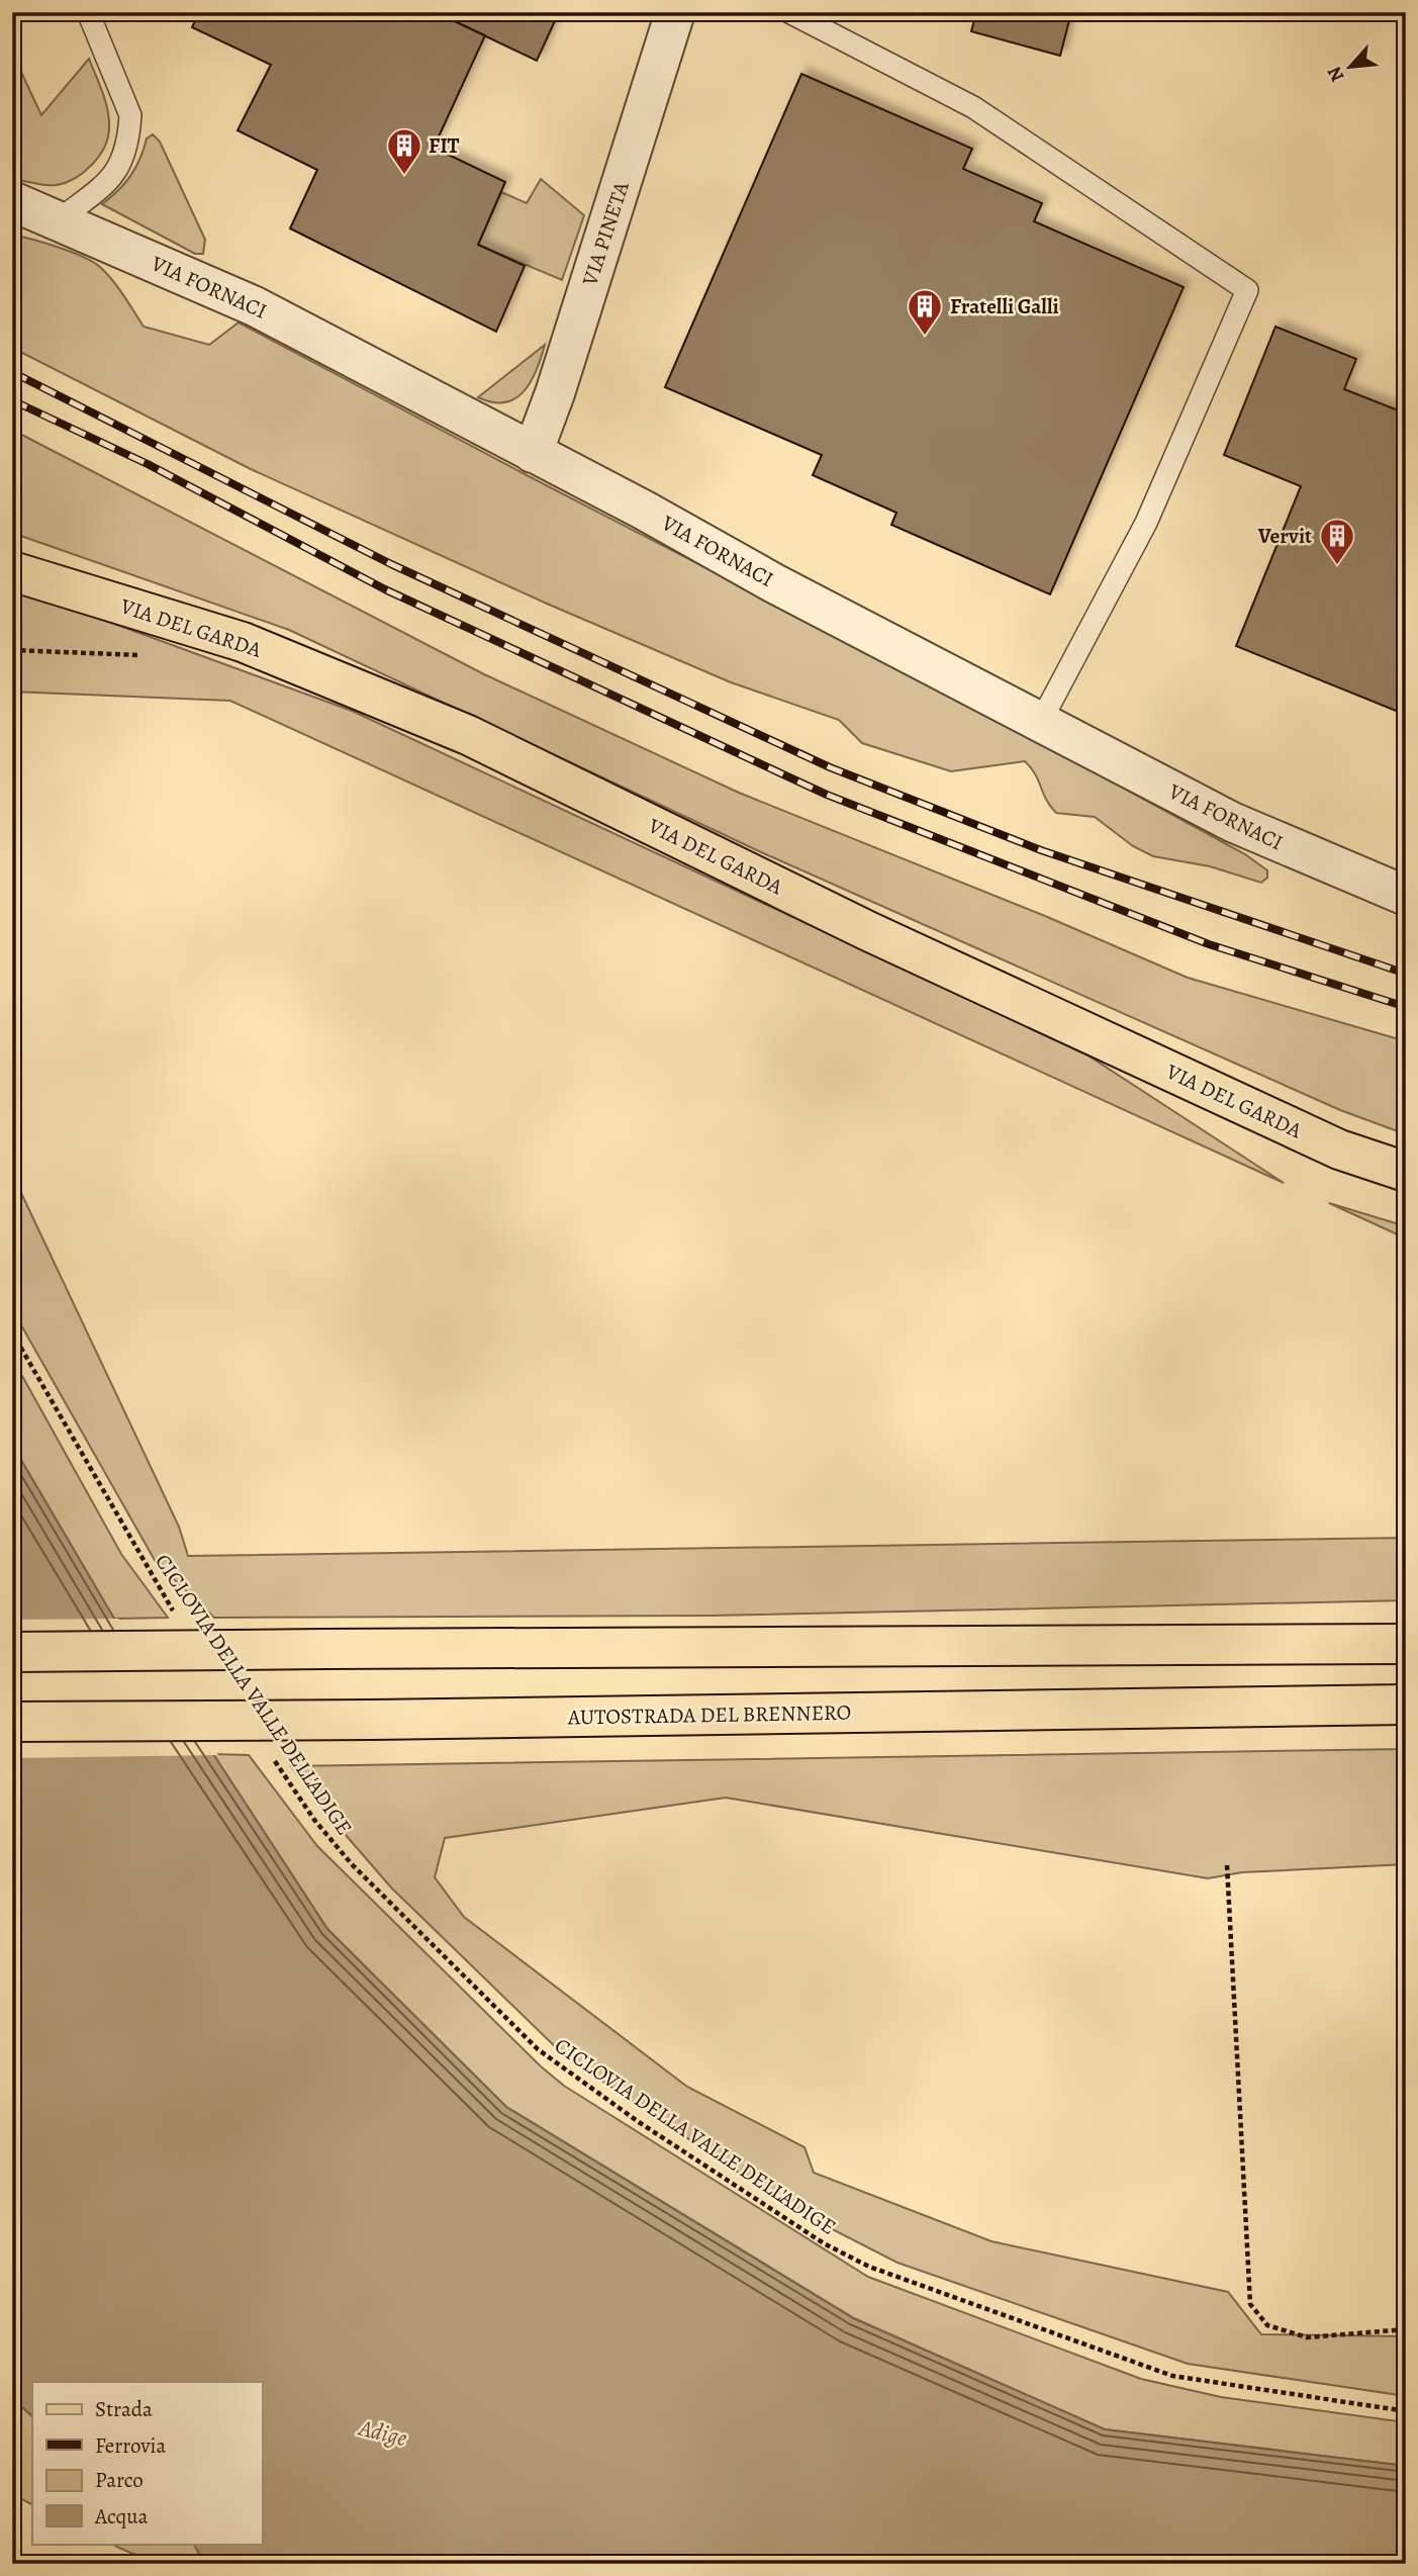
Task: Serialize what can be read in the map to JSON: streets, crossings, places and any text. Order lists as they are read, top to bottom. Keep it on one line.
{"streets":{"main road":["VIA DEL GARDA","AUTOSTRADA DEL BRENNERO"],"street":["VIA PINETA","VIA FORNACI"],"path":["CICLOVIA DELLA VALLE DELL'ADIGE"]},"crossings":[["VIA PINETA","VIA FORNACI"]],"water":["Adige"],"places":{"building":["FIT","Fratelli Galli","Vervit"]},"legend":["Strada","Ferrovia","Parco","Acqua"],"north":"bottom left"}
